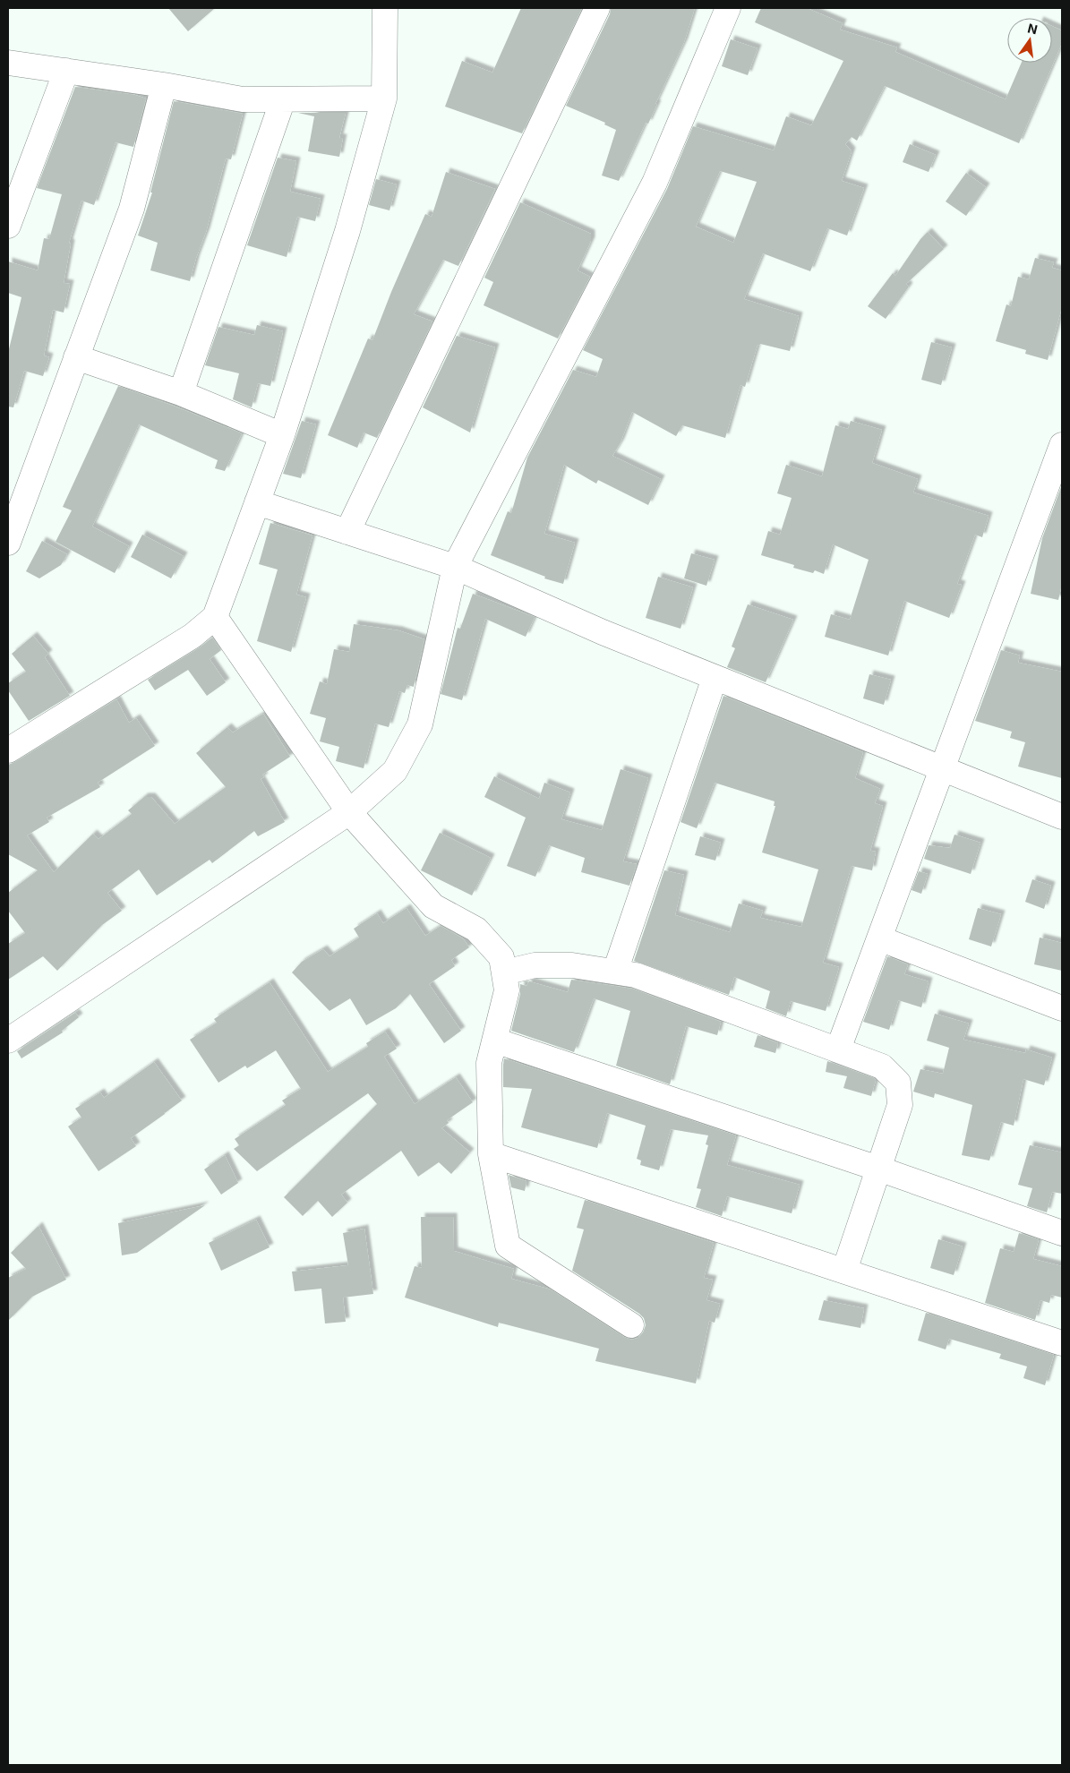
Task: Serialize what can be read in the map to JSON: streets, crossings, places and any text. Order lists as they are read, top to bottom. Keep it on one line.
{"north":"top"}
